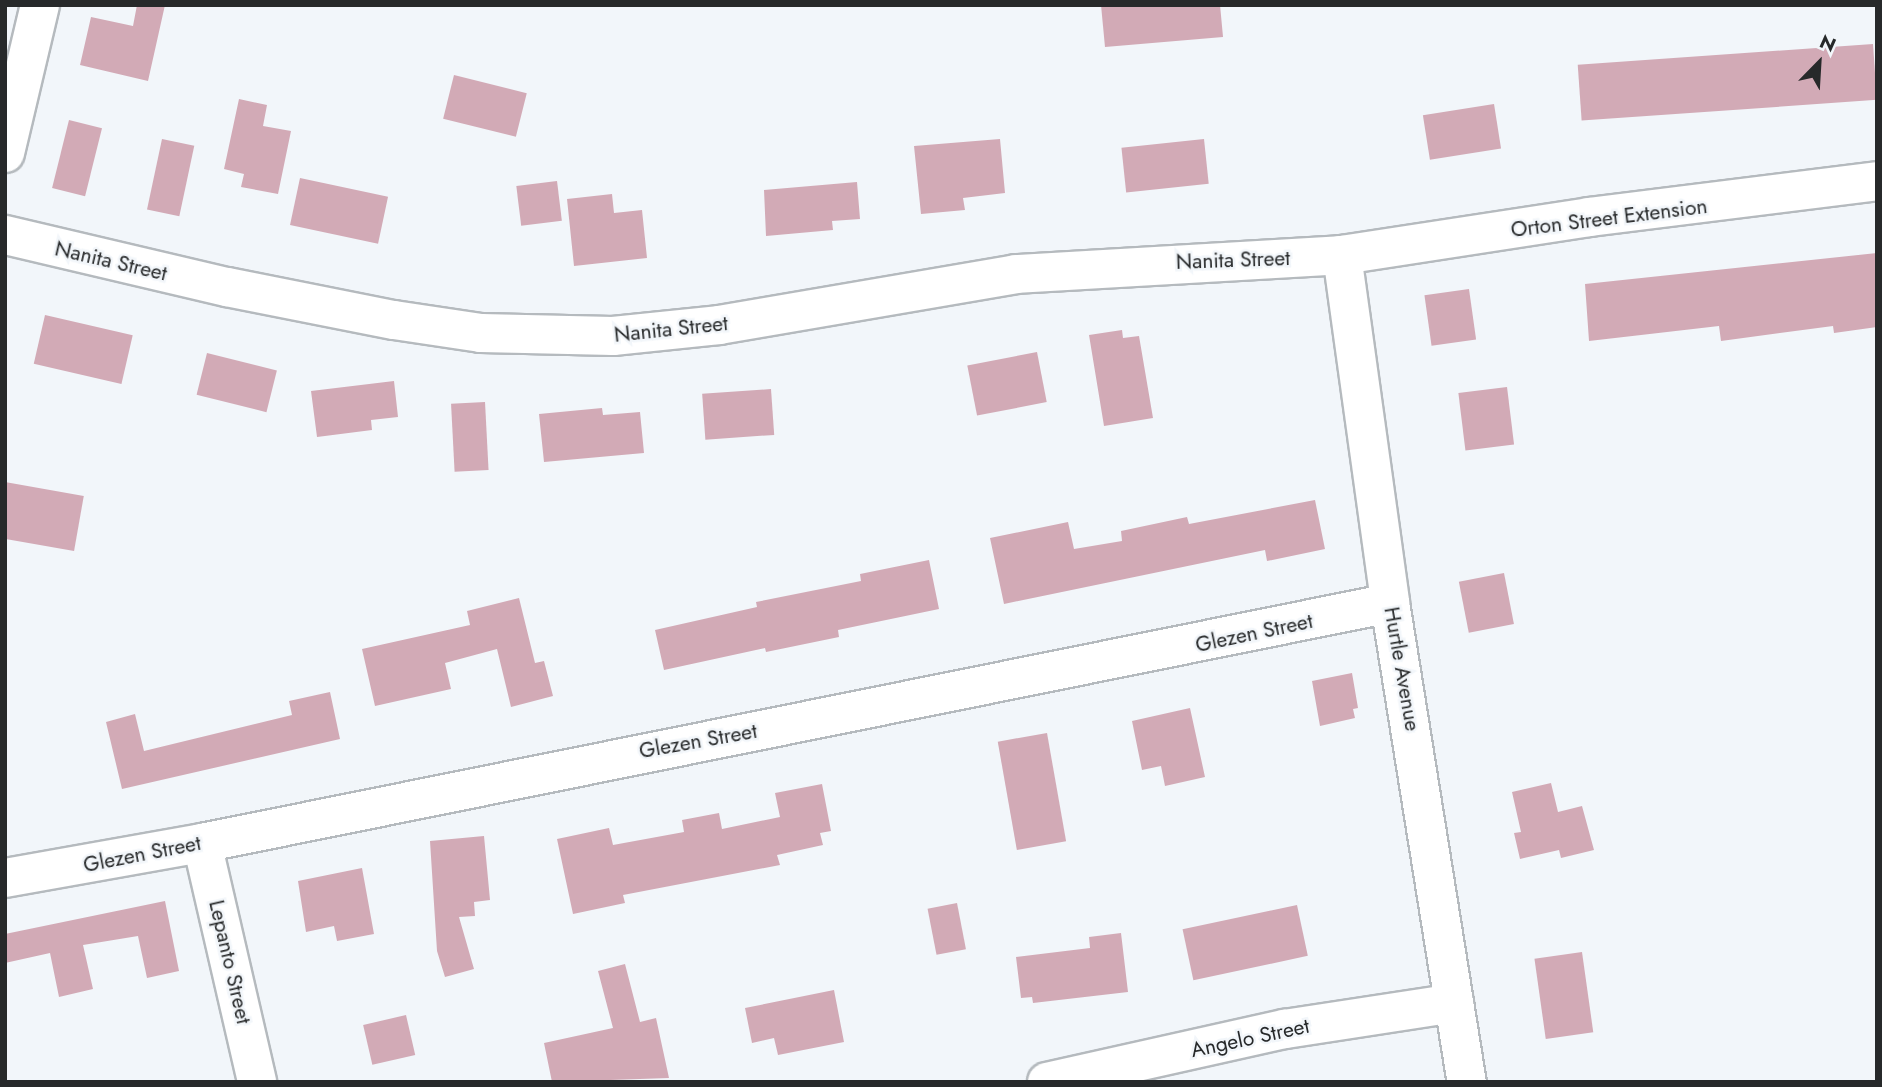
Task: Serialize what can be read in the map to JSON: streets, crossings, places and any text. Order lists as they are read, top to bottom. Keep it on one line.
{"streets":{"street":["Orton Street Extension","Nanita Street","Glezen Street","Hurtle Avenue","Lepanto Street","Angelo Street"]},"crossings":[["Orton Street Extension","Nanita Street"],["Orton Street Extension","Hurtle Avenue"],["Nanita Street","Hurtle Avenue"],["Glezen Street","Hurtle Avenue"],["Glezen Street","Lepanto Street"],["Hurtle Avenue","Angelo Street"]],"north":"top right"}
